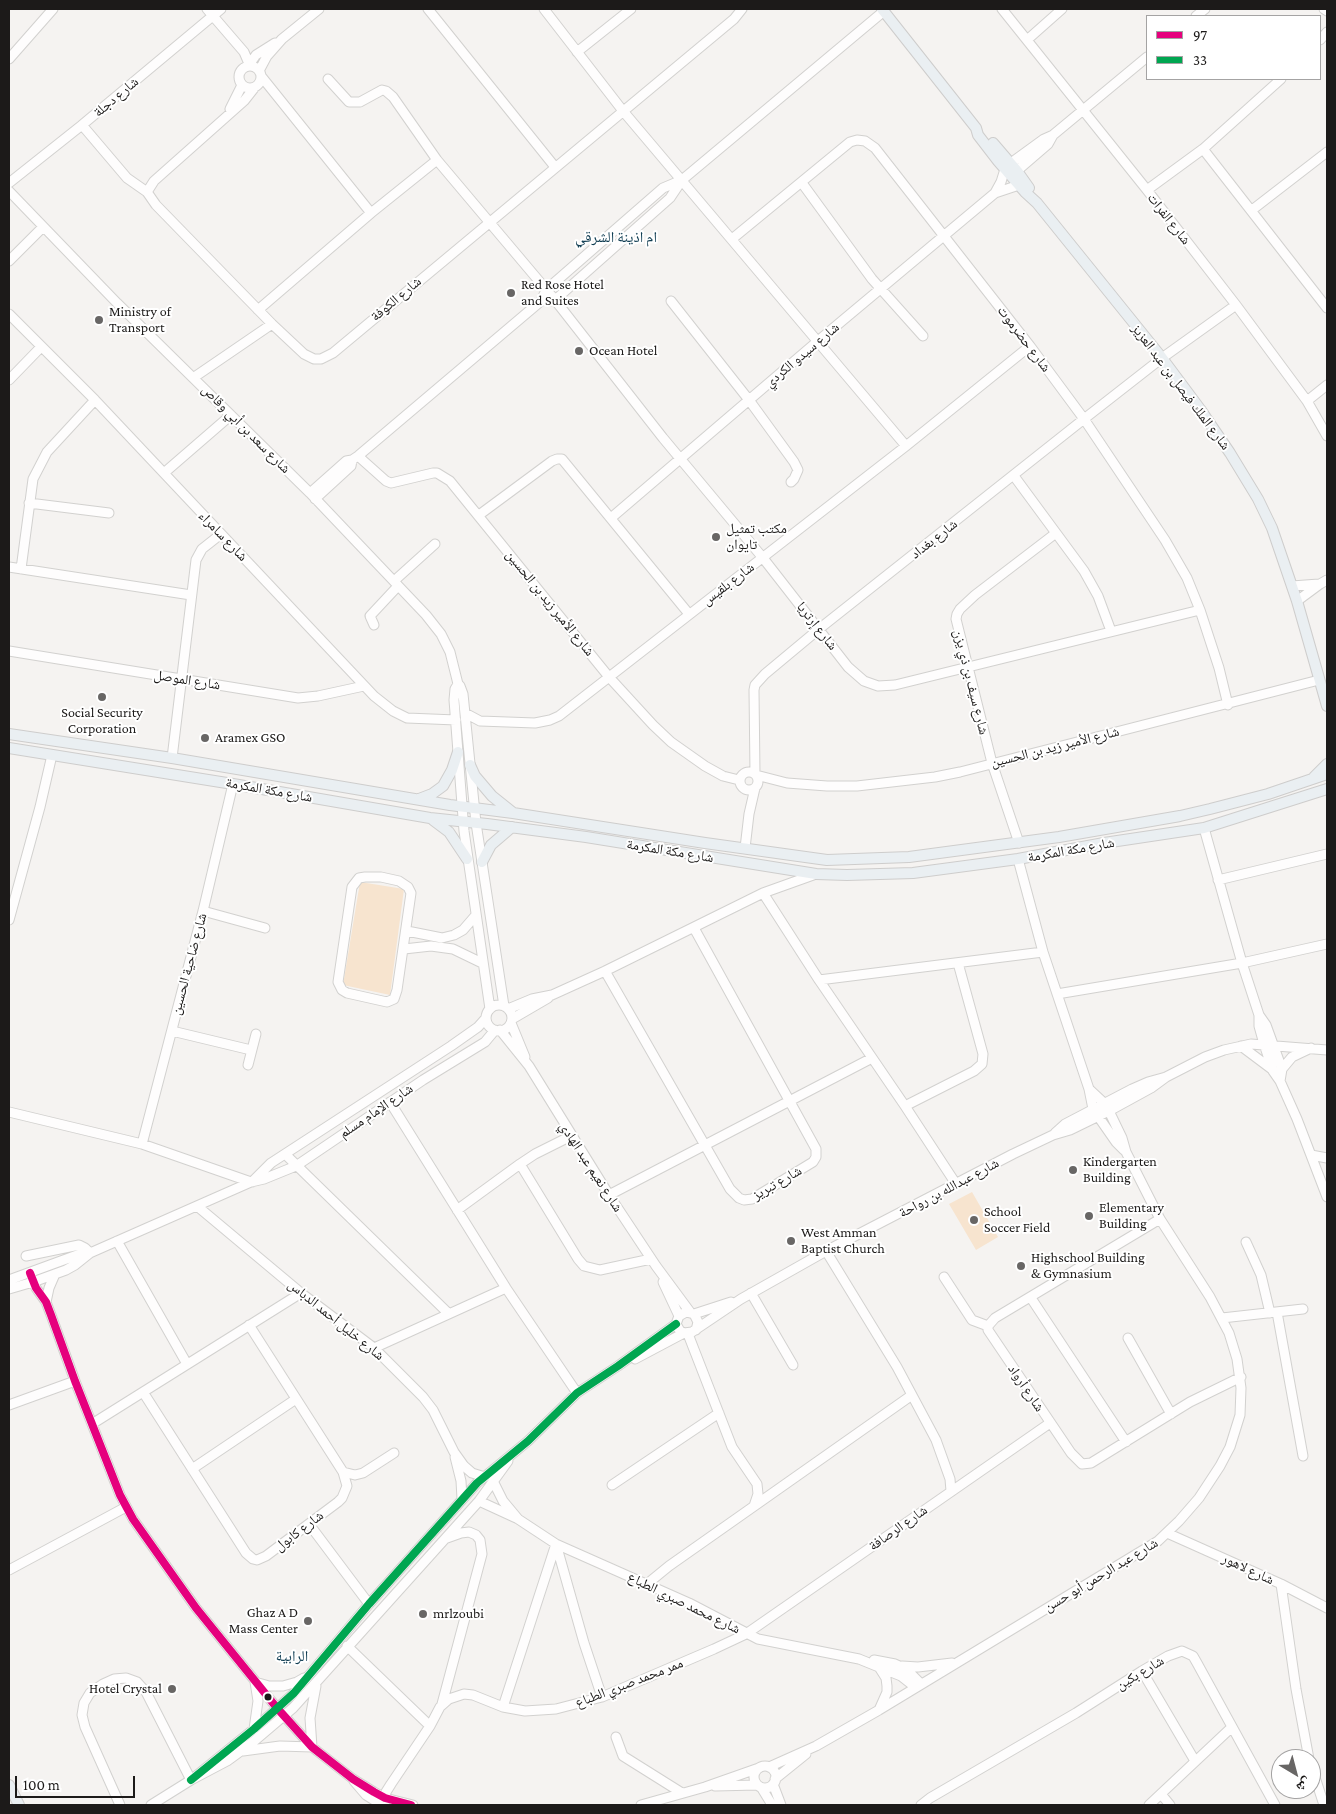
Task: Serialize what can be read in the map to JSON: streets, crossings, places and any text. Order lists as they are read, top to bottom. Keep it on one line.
{"streets":{"main road":["شارع الملك فيصل بن عبد العزيز","شارع مكة المكرمة"],"street":["شارع دجلة","شارع الفرات","شارع الكوفة","شارع حضرموت","شارع سيدو الكردي","شارع سعد بن أبي وقاص","شارع سامراء","شارع بغداد","شارع بلقيس","شارع الأمير زيد بن الحسين","شارع إرتريا","شارع الموصل","شارع سيف بن ذي يزن","شارع ضاحية الحسين","شارع الإمام مسلم","شارع نعيم عبد الهادي","شارع تبريز","شارع عبدالله بن رواحة","شارع خليل أحمد الدباس","شارع أرواد","شارع الرصافة","شارع كابول","شارع لاهور","شارع عبد الرحمن أبو حسن","شارع محمد صبري الطباع","شارع بكين","ممر محمد صبري الطباع"]},"crossings":[["شارع دجلة","شارع الكوفة"],["شارع الفرات","شارع بغداد"],["شارع الكوفة","شارع إرتريا"],["شارع حضرموت","شارع سيدو الكردي"],["شارع حضرموت","شارع بغداد"],["شارع حضرموت","شارع بلقيس"],["شارع حضرموت","شارع الأمير زيد بن الحسين"],["شارع حضرموت","شارع إرتريا"],["شارع سيدو الكردي","شارع الملك فيصل بن عبد العزيز"],["شارع سيدو الكردي","شارع إرتريا"],["شارع الملك فيصل بن عبد العزيز","شارع بغداد"],["شارع الملك فيصل بن عبد العزيز","شارع الأمير زيد بن الحسين"],["شارع سعد بن أبي وقاص","شارع سامراء"],["شارع سعد بن أبي وقاص","شارع بلقيس"],["شارع سعد بن أبي وقاص","شارع مكة المكرمة"],["شارع سامراء","شارع الموصل"],["شارع بغداد","شارع الأمير زيد بن الحسين"],["شارع بغداد","شارع إرتريا"],["شارع بلقيس","شارع الأمير زيد بن الحسين"],["شارع بلقيس","شارع إرتريا"],["شارع الأمير زيد بن الحسين","شارع سيف بن ذي يزن"],["شارع إرتريا","شارع سيف بن ذي يزن"],["شارع سيف بن ذي يزن","شارع مكة المكرمة"],["شارع مكة المكرمة","شارع ضاحية الحسين"],["شارع الإمام مسلم","شارع نعيم عبد الهادي"],["شارع الإمام مسلم","شارع خليل أحمد الدباس"],["شارع نعيم عبد الهادي","شارع عبدالله بن رواحة"],["شارع عبدالله بن رواحة","شارع خليل أحمد الدباس"],["شارع عبدالله بن رواحة","شارع عبد الرحمن أبو حسن"],["شارع عبدالله بن رواحة","شارع محمد صبري الطباع"],["شارع أرواد","شارع الرصافة"],["شارع أرواد","شارع عبد الرحمن أبو حسن"],["شارع الرصافة","شارع محمد صبري الطباع"],["شارع الرصافة","ممر محمد صبري الطباع"],["شارع لاهور","شارع عبد الرحمن أبو حسن"],["شارع عبد الرحمن أبو حسن","شارع محمد صبري الطباع"],["شارع محمد صبري الطباع","ممر محمد صبري الطباع"]],"districts":["ام اذينة الشرقي","الرابية"],"places":["Red Rose Hotel and Suites","Ministry of Transport","Ocean Hotel","مكتب تمثيل تايوان","Social Security Corporation","Aramex GSO","Kindergarten Building","Elementary Building","School Soccer Field","West Amman Baptist Church","Highschool Building & Gymnasium","mrlzoubi","Ghaz A D Mass Center","Hotel Crystal"],"lines":["transit line 97","transit line 33"],"legend":["97","33"],"scale_bar":"100 m","north":"bottom right"}
